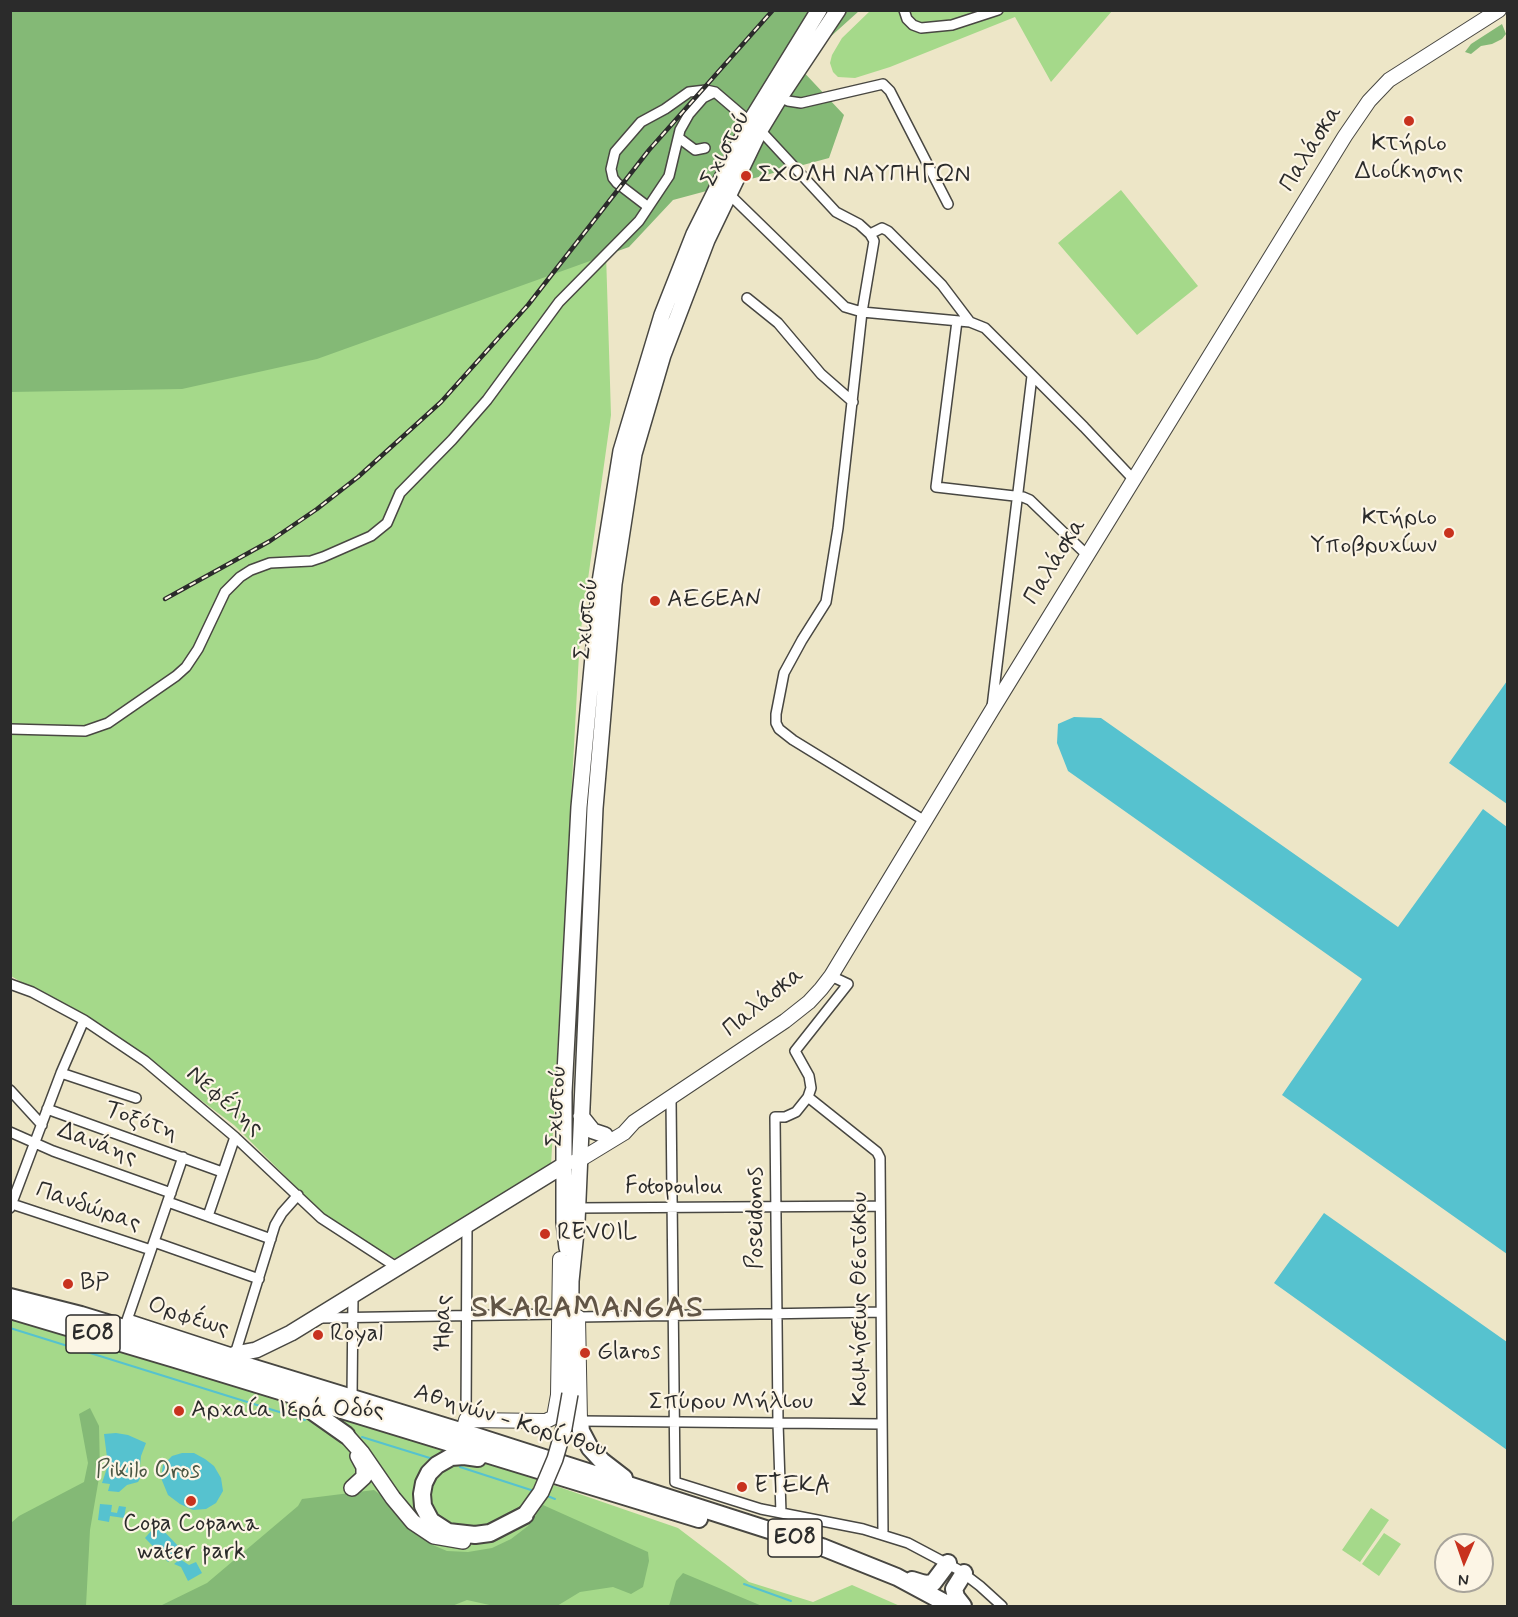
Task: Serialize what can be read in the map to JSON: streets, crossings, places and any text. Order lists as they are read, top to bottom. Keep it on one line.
{"streets":{"highway":["ΕΟ8","Αθηνών - Κορίνθου"],"main road":["Σχιστού"],"street":["Παλάσκα","Νεφέλης","Τοξότη","Δανάης","Fotopoulou","Πανδώρας","Poseidonos","Κοιμήσεως Θεοτόκου","Ορφέως","Ήρας","Σπύρου Μήλιου"]},"crossings":[["Σχιστού","Παλάσκα"],["Σχιστού","Fotopoulou"],["Fotopoulou","Poseidonos"],["Fotopoulou","Κοιμήσεως Θεοτόκου"],["Poseidonos","Κοιμήσεως Θεοτόκου"],["Poseidonos","Σπύρου Μήλιου"],["Κοιμήσεως Θεοτόκου","Σπύρου Μήλιου"],["Ορφέως","Αθηνών - Κορίνθου"],["Ήρας","Αθηνών - Κορίνθου"]],"districts":["SKARAMANGAS"],"parks":["Pikilo Oros"],"places":["Κτήριο Διοίκησης","ΣΧΟΛΗ ΝΑΥΠΗΓΩΝ","Κτήριο Υποβρυχίων","AEGEAN","REVOIL","BP","Royal","Glaros","Αρχαία Ιερά Οδός","ETEKA","Copa Copana water park"],"north":"bottom"}
